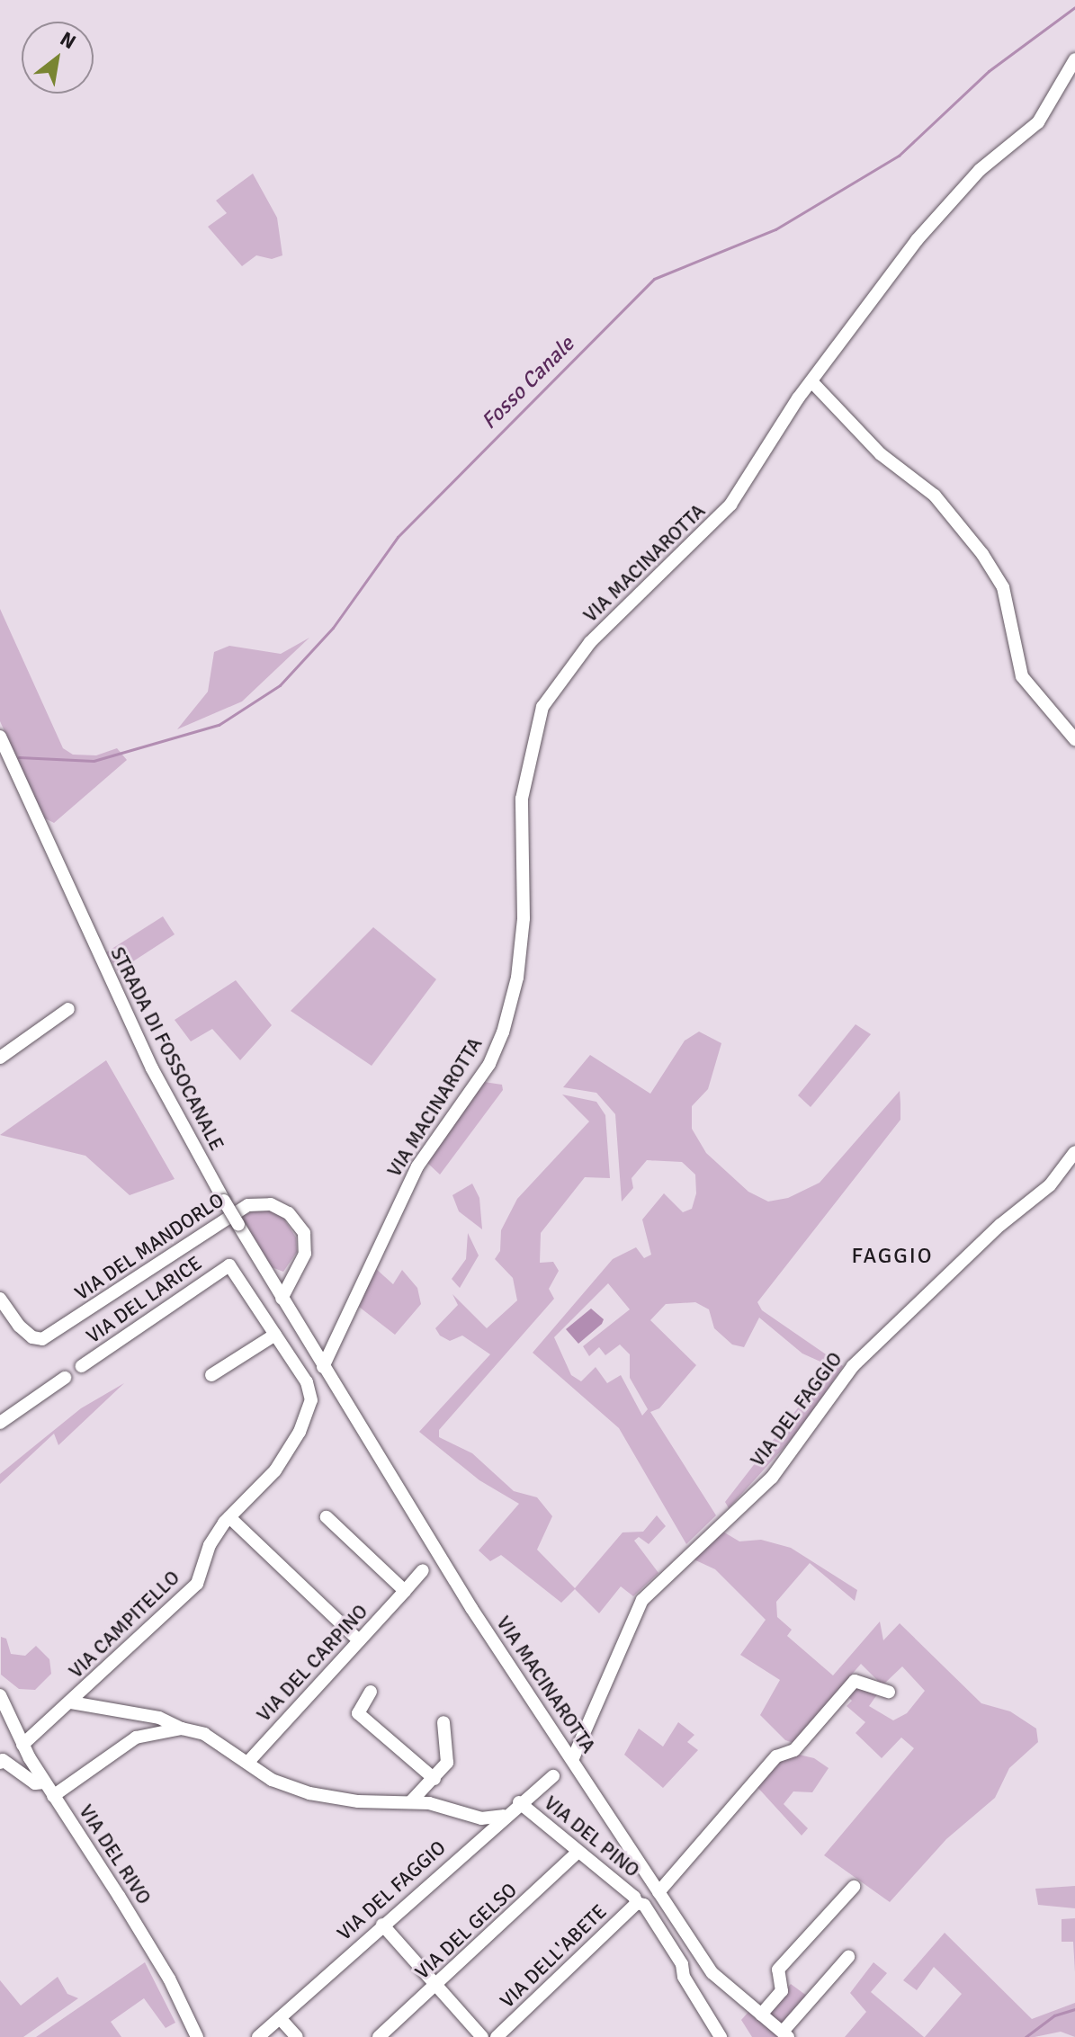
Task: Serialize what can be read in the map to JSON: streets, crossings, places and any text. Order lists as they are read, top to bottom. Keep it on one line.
{"streets":{"street":["VIA MACINAROTTA","STRADA DI FOSSOCANALE","VIA DEL MANDORLO","VIA DEL LARICE","VIA DEL FAGGIO","VIA CAMPITELLO","VIA DEL CARPINO","VIA DEL PINO","VIA DEL RIVO","VIA DEL GELSO","VIA DELL'ABETE"]},"crossings":[["VIA MACINAROTTA","STRADA DI FOSSOCANALE"],["VIA MACINAROTTA","VIA DEL FAGGIO"],["STRADA DI FOSSOCANALE","VIA DEL MANDORLO"],["VIA DEL LARICE","VIA CAMPITELLO"],["VIA DEL FAGGIO","VIA DEL PINO"],["VIA CAMPITELLO","VIA DEL RIVO"],["VIA DEL PINO","VIA DEL GELSO"],["VIA DEL PINO","VIA DELL'ABETE"]],"districts":["FAGGIO"],"water":["Fosso Canale"],"north":"top right"}
